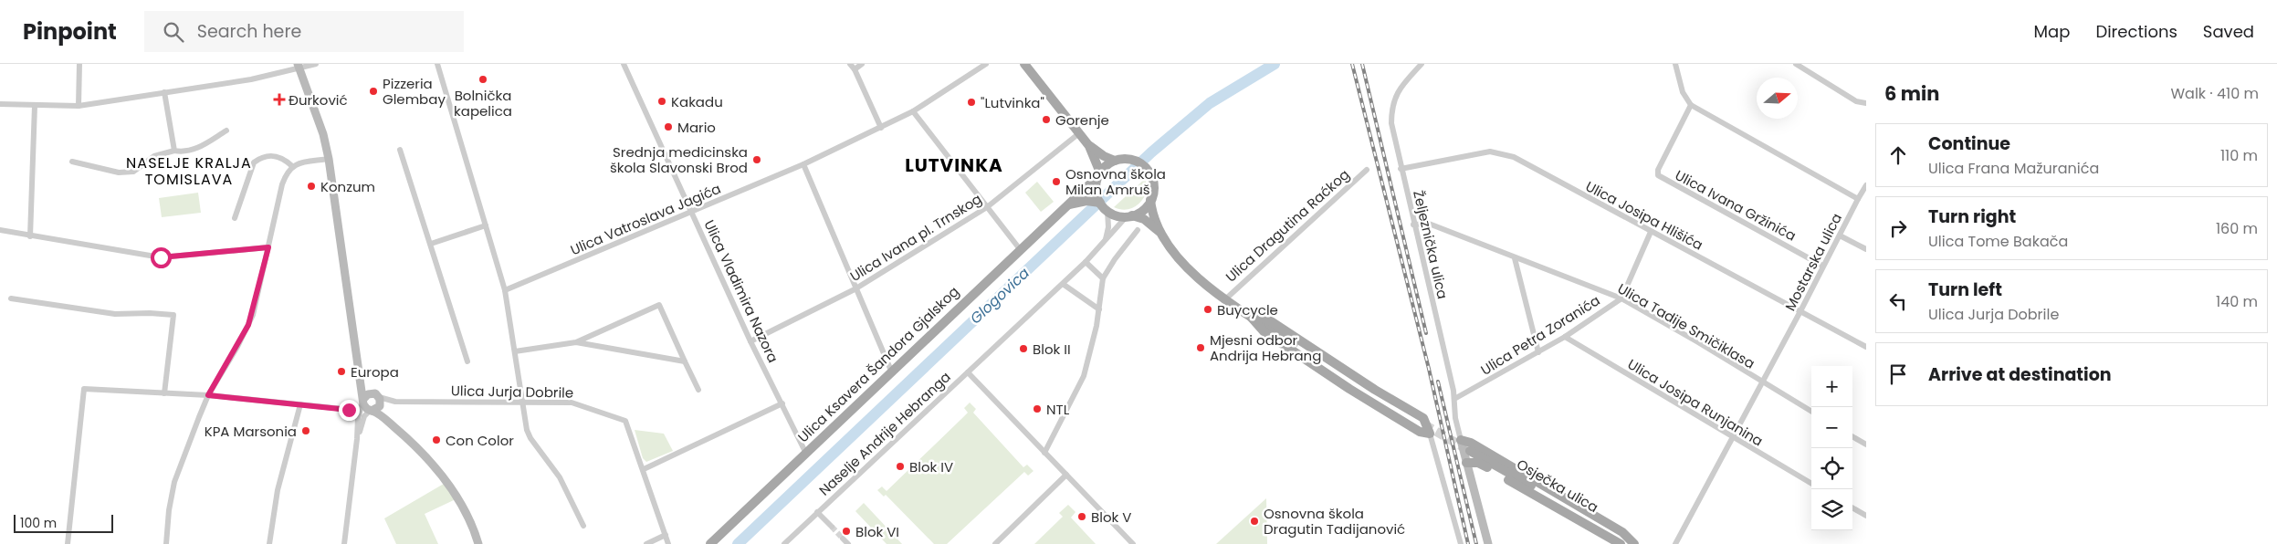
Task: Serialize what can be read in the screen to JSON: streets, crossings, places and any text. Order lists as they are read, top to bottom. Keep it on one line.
{"streets":{"main road":["Ulica Ksavera Šandora Gjalskog","Osječka ulica"],"street":["Ulica Ivana Gržinića","Ulica Josipa Hlišića","Ulica Vatroslava Jagića","Ulica Dragutina Raćkog","Ulica Ivana pl. Trnskog","Željeznička ulica","Mostarska ulica","Ulica Vladimira Nazora","Ulica Tadije Smičiklasa","Ulica Petra Zoranića","Ulica Jurja Dobrile","Ulica Josipa Runjanina","Naselje Andrije Hebranga"]},"crossings":[["Ulica Ivana Gržinića","Mostarska ulica"],["Ulica Josipa Hlišića","Željeznička ulica"],["Ulica Josipa Hlišića","Mostarska ulica"],["Ulica Josipa Hlišića","Ulica Petra Zoranića"],["Ulica Vatroslava Jagića","Ulica Vladimira Nazora"],["Ulica Ivana pl. Trnskog","Ulica Vladimira Nazora"],["Željeznička ulica","Ulica Tadije Smičiklasa"],["Željeznička ulica","Ulica Petra Zoranića"],["Mostarska ulica","Ulica Tadije Smičiklasa"],["Mostarska ulica","Ulica Josipa Runjanina"],["Ulica Vladimira Nazora","Ulica Ksavera Šandora Gjalskog"],["Ulica Tadije Smičiklasa","Ulica Petra Zoranića"],["Ulica Petra Zoranića","Ulica Josipa Runjanina"],["Ulica Ksavera Šandora Gjalskog","Naselje Andrije Hebranga"]],"districts":["NASELJE KRALJA TOMISLAVA","LUTVINKA"],"water":["Glogovica"],"places":{"other":["Bolnička kapelica","Pizzeria Glembay","Kakadu","\"Lutvinka\"","Gorenje","Mario","Srednja medicinska škola Slavonski Brod","Osnovna škola Milan Amruš","Konzum","Buycycle","Mjesni odbor Andrija Hebrang","Blok II","Europa","NTL","KPA Marsonia","Con Color","Blok IV","Blok V","Osnovna škola Dragutin Tadijanović","Blok VI"],"health":["Đurković"]},"scale_bar":"100 m","north":"right","page":{"header":"Pinpoint","search":"Search here","nav":["Map","Directions","Saved"],"heading":["6 min","Walk · 410 m"],"list":[["Continue","Ulica Frana Mažuranića","110 m"],["Turn right","Ulica Tome Bakača","160 m"],["Turn left","Ulica Jurja Dobrile","140 m"],"Arrive at destination"],"map_buttons":["+","−"],"scale":"100 m"}}
